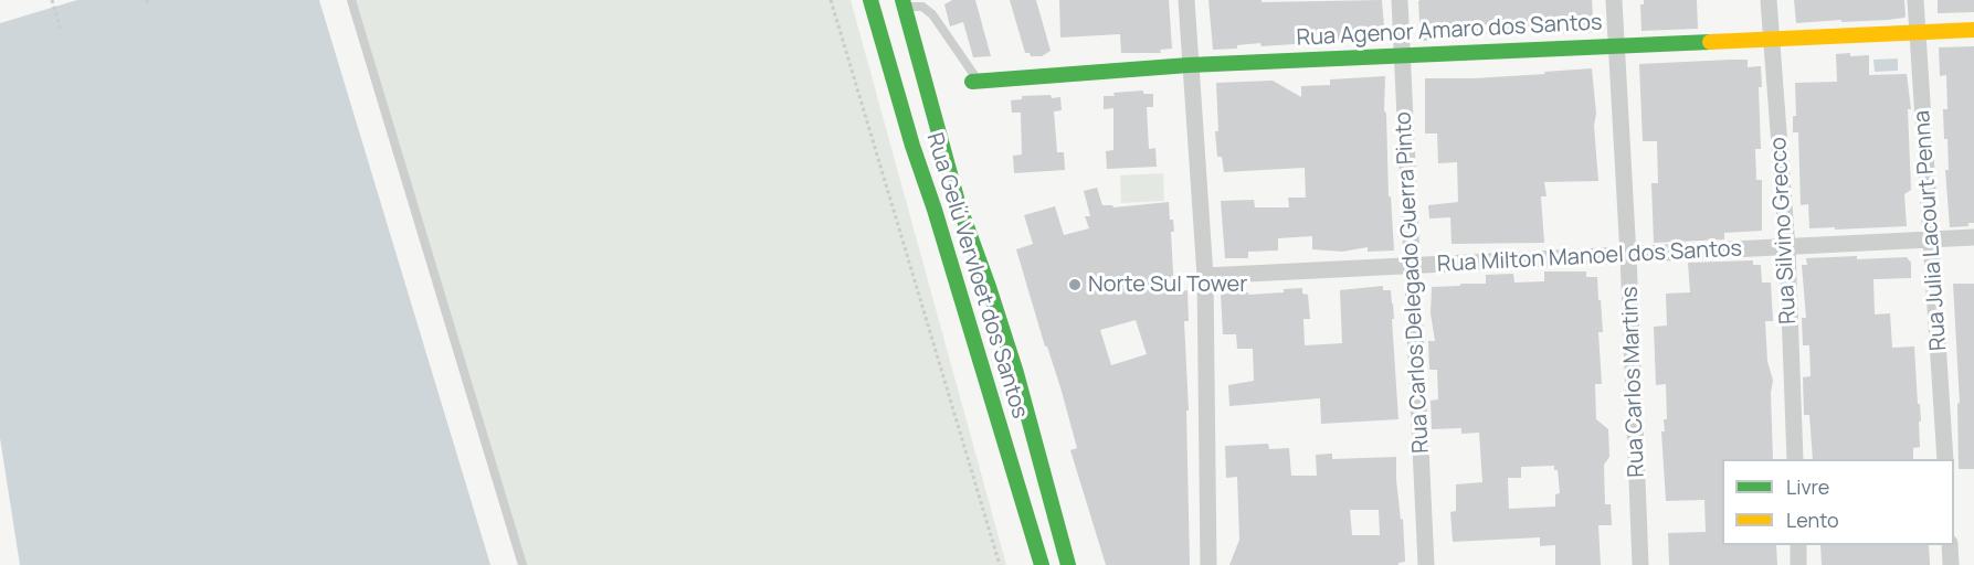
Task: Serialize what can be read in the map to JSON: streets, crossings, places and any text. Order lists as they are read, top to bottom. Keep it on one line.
{"streets":{"main road":["Rua Agenor Amaro dos Santos","Rua Gelú Vervloet dos Santos"],"street":["Rua Silvino Grecco","Rua Julia Lacourt Penna","Rua Milton Manoel dos Santos","Rua Carlos Delegado Guerra Pinto","Rua Carlos Martins"]},"crossings":[["Rua Agenor Amaro dos Santos","Rua Silvino Grecco"],["Rua Agenor Amaro dos Santos","Rua Julia Lacourt Penna"],["Rua Agenor Amaro dos Santos","Rua Carlos Delegado Guerra Pinto"],["Rua Agenor Amaro dos Santos","Rua Carlos Martins"],["Rua Silvino Grecco","Rua Milton Manoel dos Santos"],["Rua Julia Lacourt Penna","Rua Milton Manoel dos Santos"],["Rua Milton Manoel dos Santos","Rua Carlos Delegado Guerra Pinto"],["Rua Milton Manoel dos Santos","Rua Carlos Martins"]],"places":["Norte Sul Tower"],"legend":["Livre","Lento"]}
